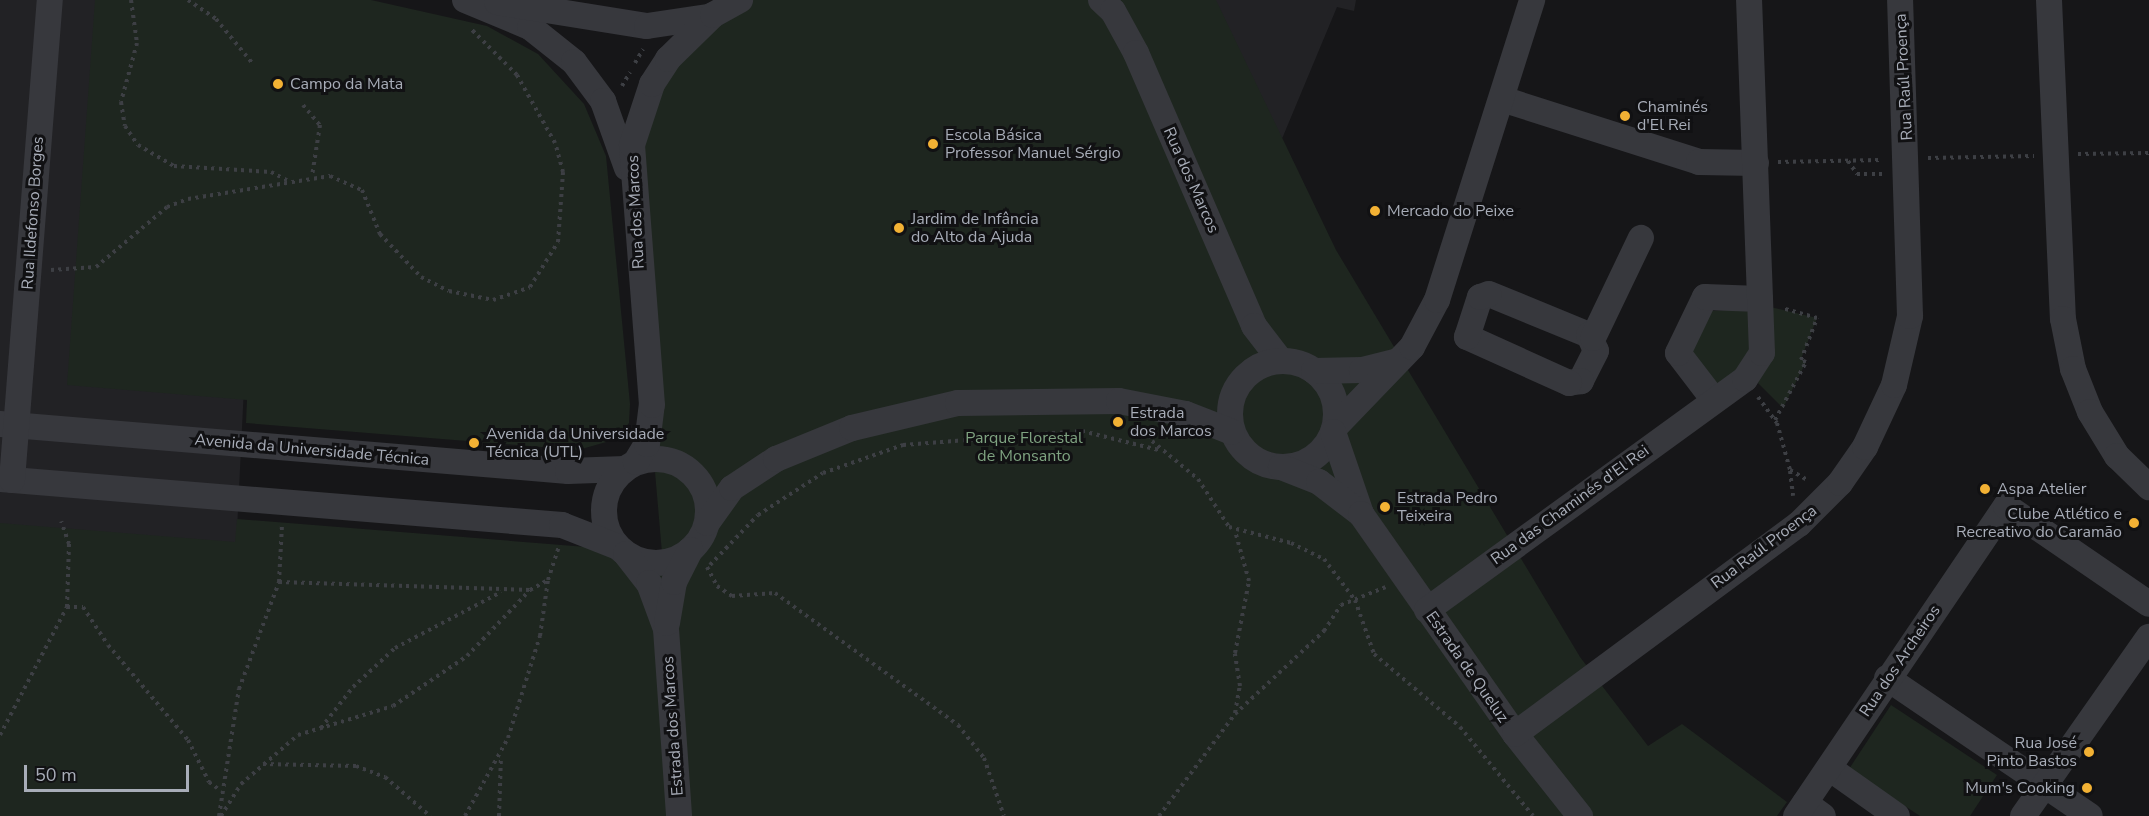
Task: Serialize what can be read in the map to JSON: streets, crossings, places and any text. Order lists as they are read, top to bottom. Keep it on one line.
{"streets":{"street":["Rua Raúl Proença","Rua dos Marcos","Rua Ildefonso Borges","Avenida da Universidade Técnica","Rua das Chaminés d'El Rei","Rua dos Archeiros","Estrada de Queluz","Estrada dos Marcos"]},"crossings":[["Rua Raúl Proença","Estrada de Queluz"],["Rua dos Marcos","Avenida da Universidade Técnica"],["Rua dos Marcos","Estrada de Queluz"],["Rua dos Marcos","Estrada dos Marcos"],["Rua Ildefonso Borges","Avenida da Universidade Técnica"],["Avenida da Universidade Técnica","Estrada dos Marcos"],["Rua das Chaminés d'El Rei","Estrada de Queluz"],["Estrada de Queluz","Estrada dos Marcos"]],"parks":["Parque Florestal de Monsanto"],"places":["Campo da Mata","Chaminés d'El Rei","Escola Básica Professor Manuel Sérgio","Mercado do Peixe","Jardim de Infância do Alto da Ajuda","Estrada dos Marcos","Avenida da Universidade Técnica (UTL)","Aspa Atelier","Estrada Pedro Teixeira","Clube Atlético e Recreativo do Caramão","Rua José Pinto Bastos","Mum's Cooking"],"scale_bar":"50 m"}
